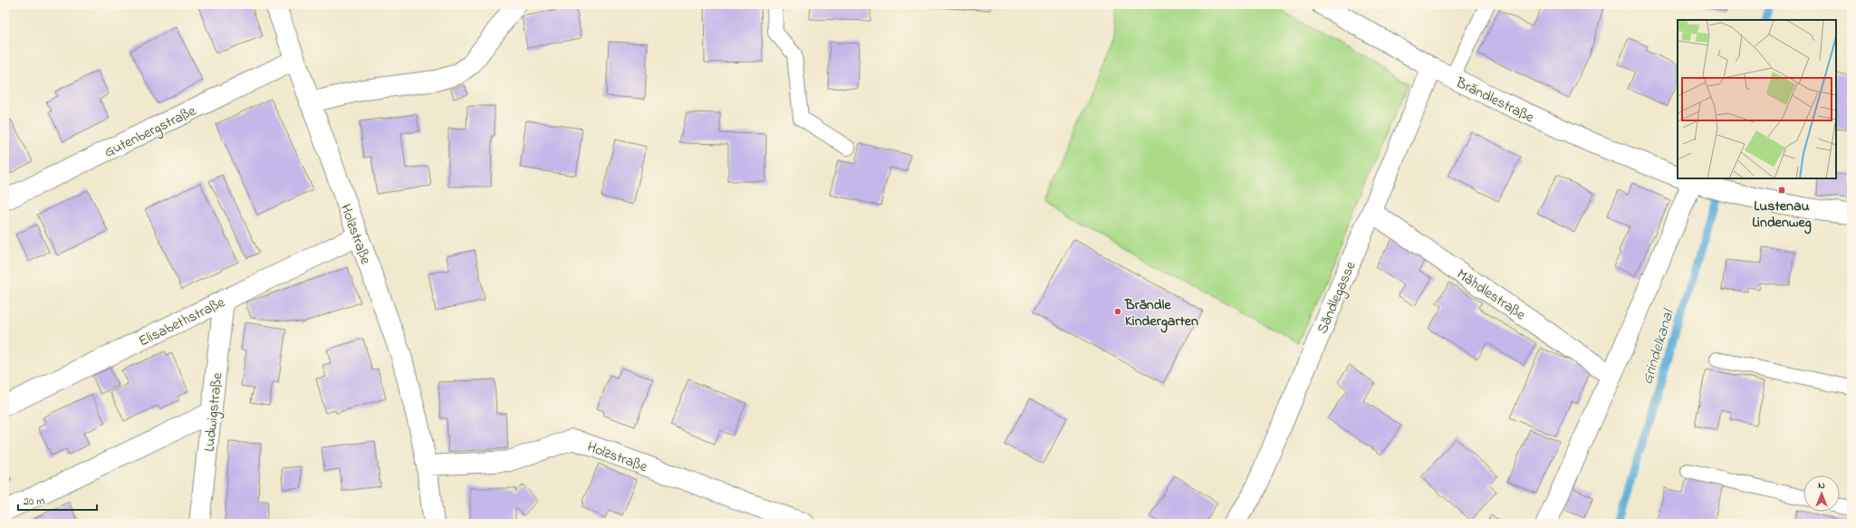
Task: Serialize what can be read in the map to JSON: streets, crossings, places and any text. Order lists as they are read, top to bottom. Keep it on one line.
{"streets":{"street":["Brändlestraße","Gutenbergstraße","Holzstraße","Mähdlestraße","Sändlegasse","Elisabethstraße","Ludwigstraße"]},"crossings":[["Brändlestraße","Sändlegasse"],["Gutenbergstraße","Holzstraße"],["Holzstraße","Elisabethstraße"],["Mähdlestraße","Sändlegasse"],["Elisabethstraße","Ludwigstraße"]],"water":["Grindelkanal"],"places":{"transit":["Lustenau Lindenweg"],"other":["Brändle Kindergarten"]},"scale_bar":"20 m","north":"top"}
